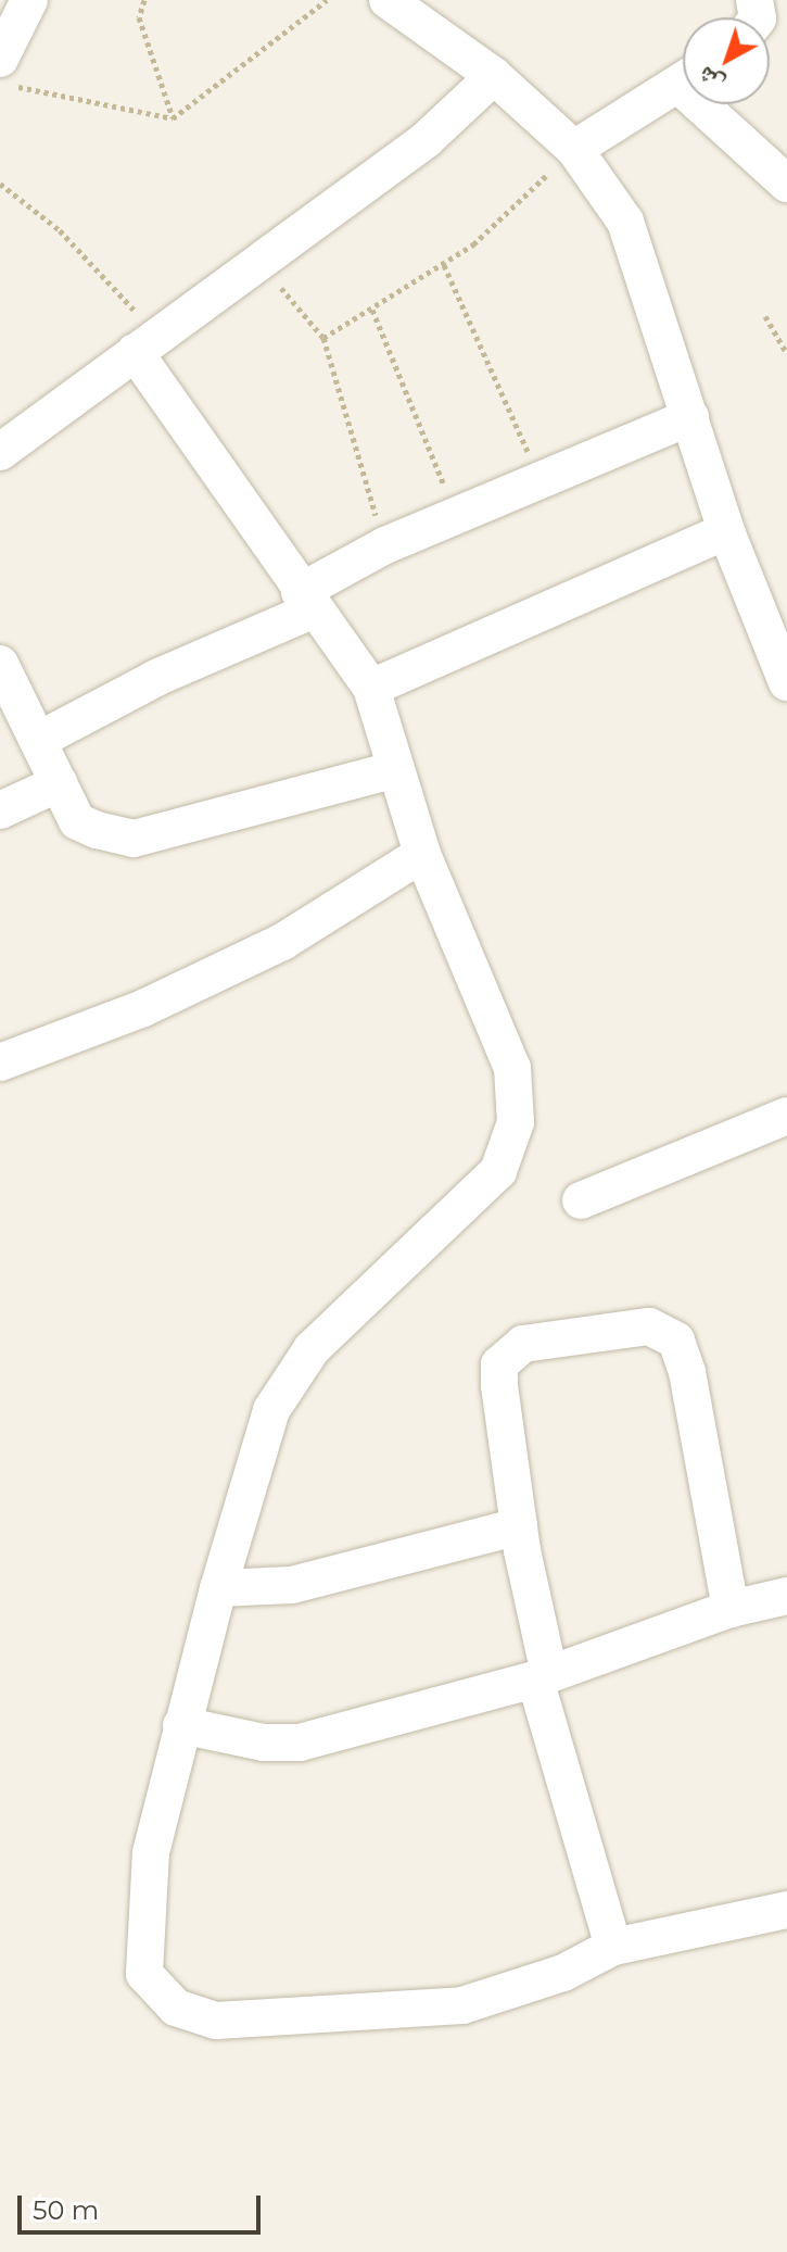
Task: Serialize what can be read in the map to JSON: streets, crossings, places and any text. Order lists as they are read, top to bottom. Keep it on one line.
{"scale_bar":"50 m","north":"bottom left"}
